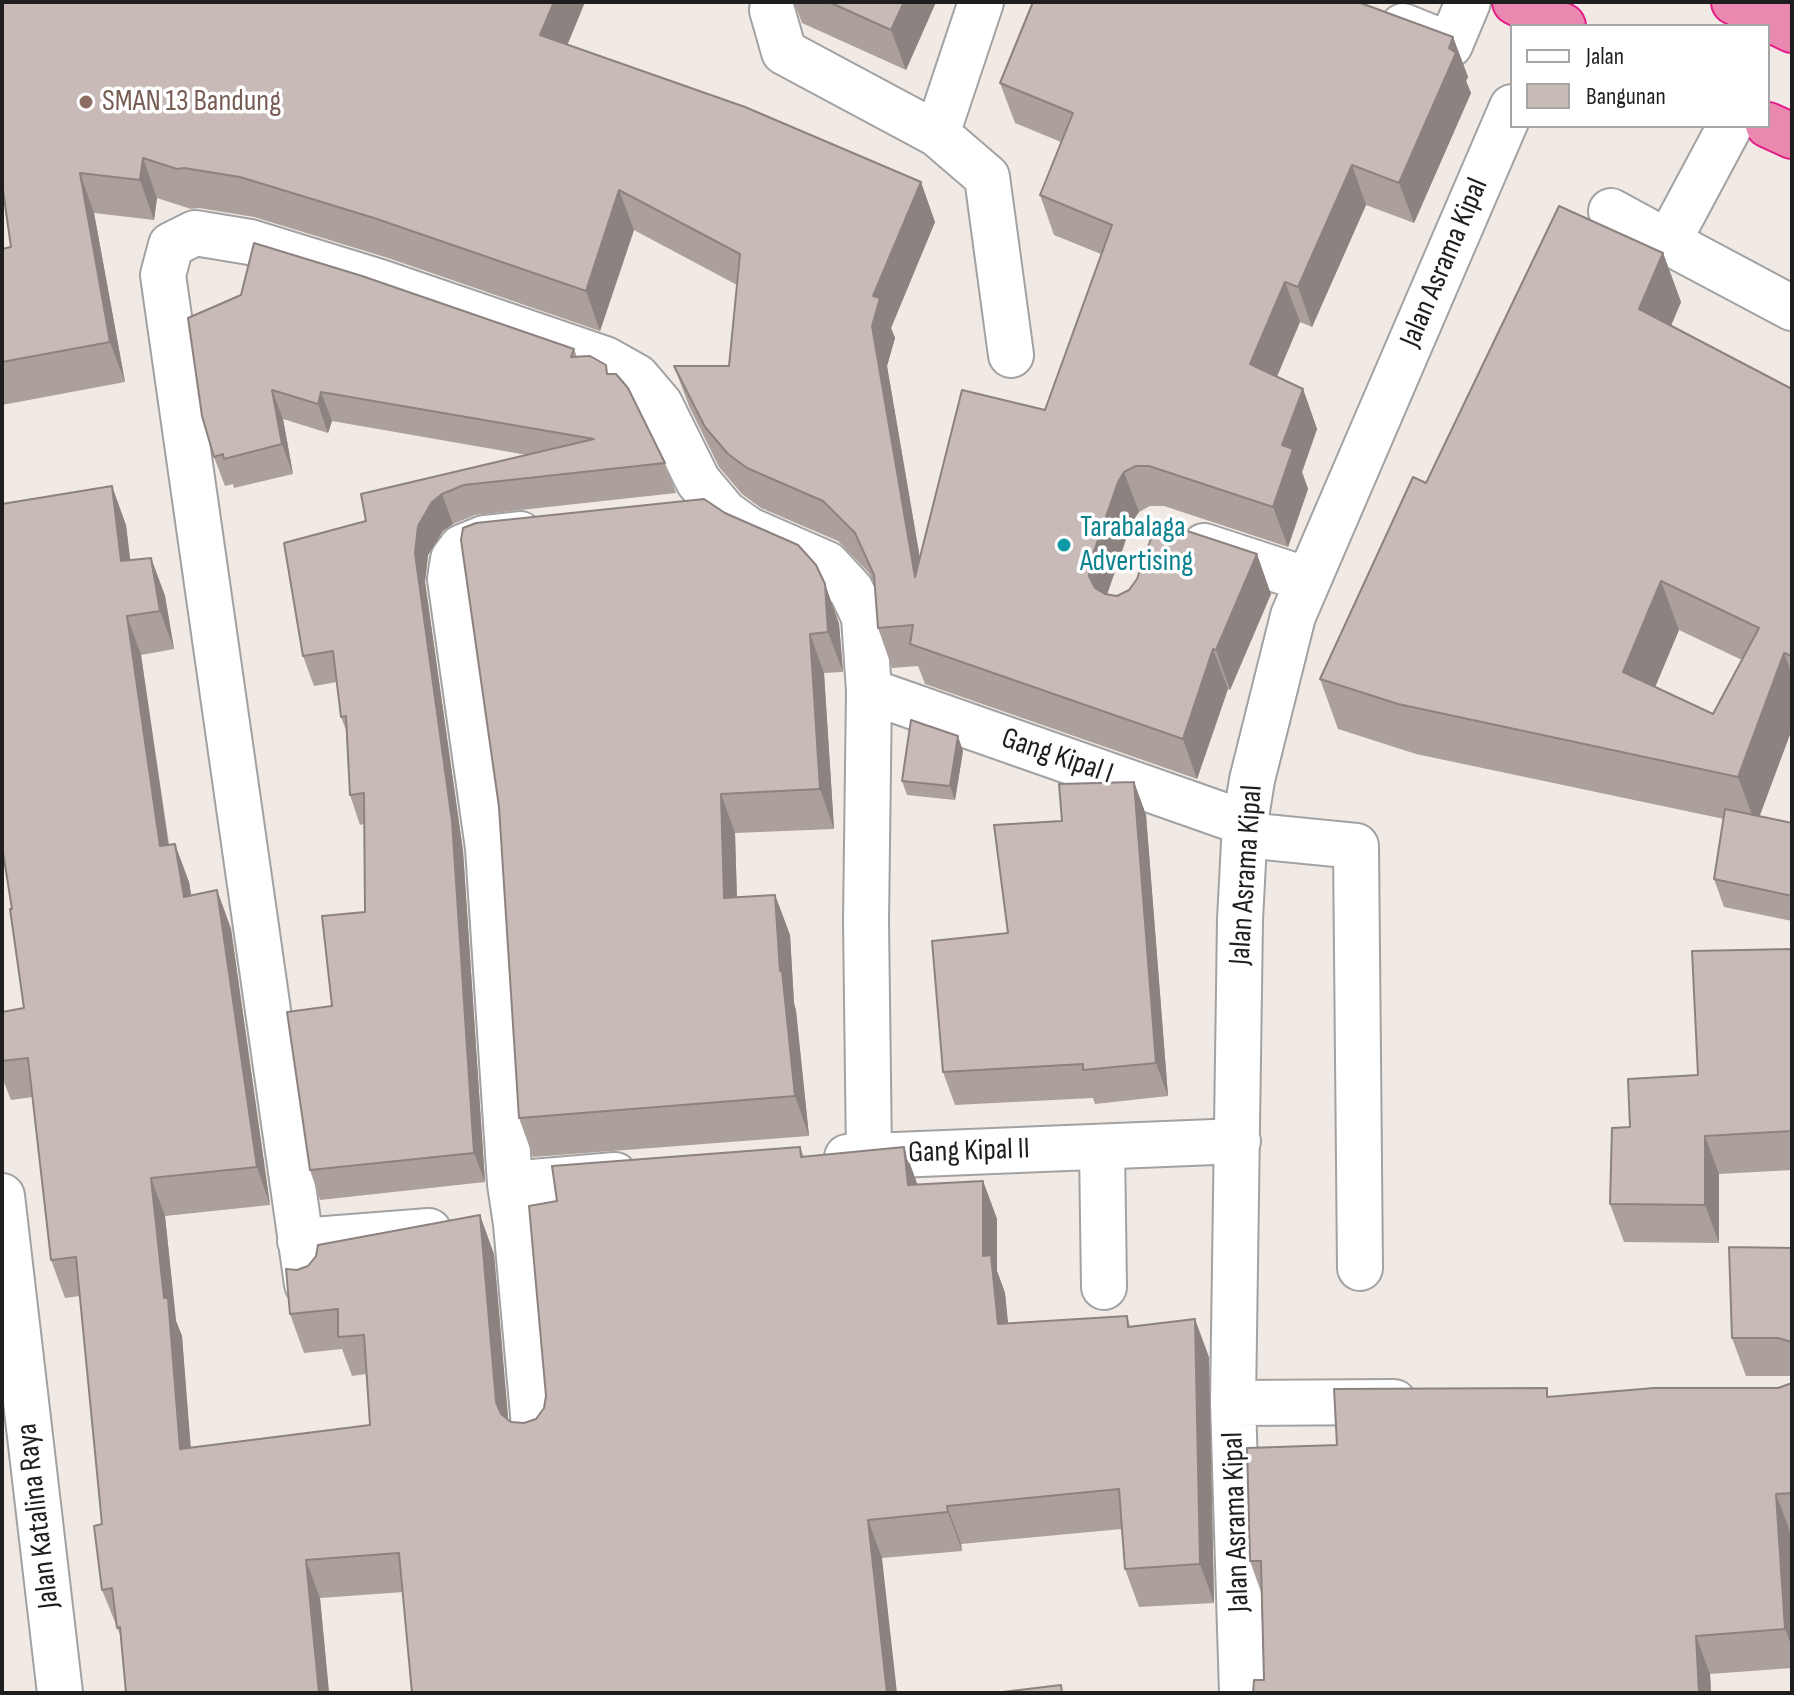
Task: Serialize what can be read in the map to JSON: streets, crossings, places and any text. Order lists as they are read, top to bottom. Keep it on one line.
{"streets":{"street":["Jalan Asrama Kipal","Gang Kipal I","Gang Kipal II","Jalan Katalina Raya"]},"crossings":[["Jalan Asrama Kipal","Gang Kipal I"],["Jalan Asrama Kipal","Gang Kipal II"]],"places":["SMAN 13 Bandung","Tarabalaga Advertising"],"legend":["Jalan","Bangunan"]}
